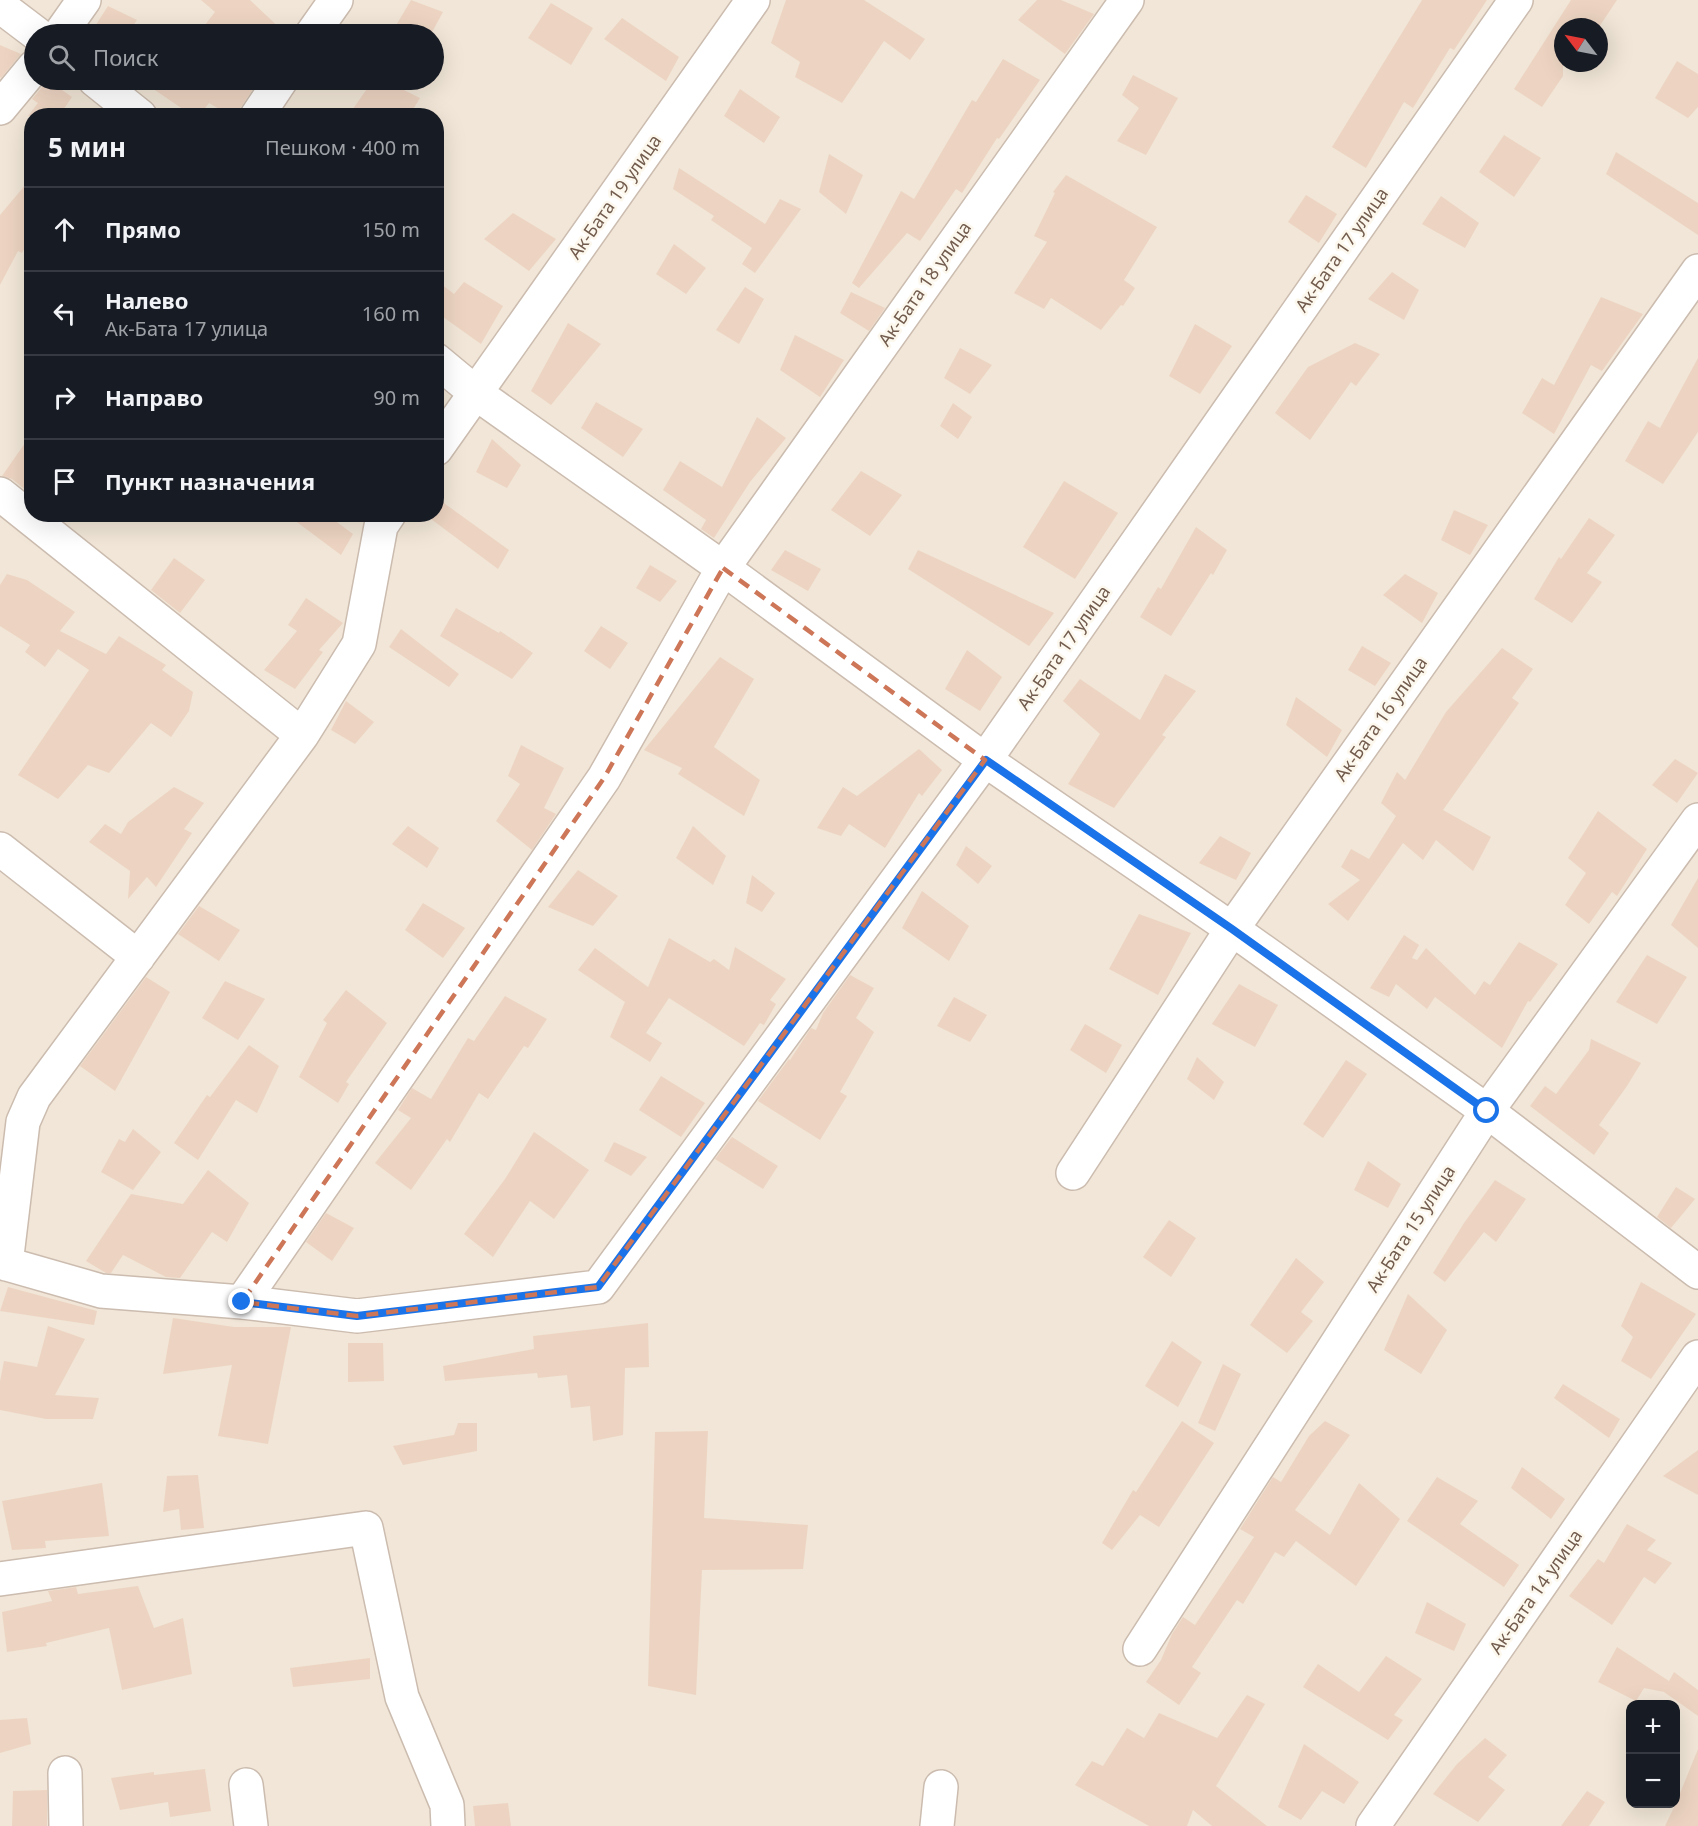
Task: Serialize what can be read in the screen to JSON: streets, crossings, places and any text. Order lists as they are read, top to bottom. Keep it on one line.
{"streets":{"street":["Ак-Бата 19 улица","Ак-Бата 17 улица","Ак-Бата 18 улица","Ак-Бата 16 улица","Ак-Бата 15 улица","Ак-Бата 14 улица"]},"crossings":[["Ак-Бата 17 улица","Ак-Бата 18 улица"]],"north":"top left","page":{"search":"Поиск","heading":["5 мин","Пешком · 400 m"],"list":[["Прямо","150 m"],["Налево","Ак-Бата 17 улица","160 m"],["Направо","90 m"],"Пункт назначения"],"map_buttons":["+","−"]}}
